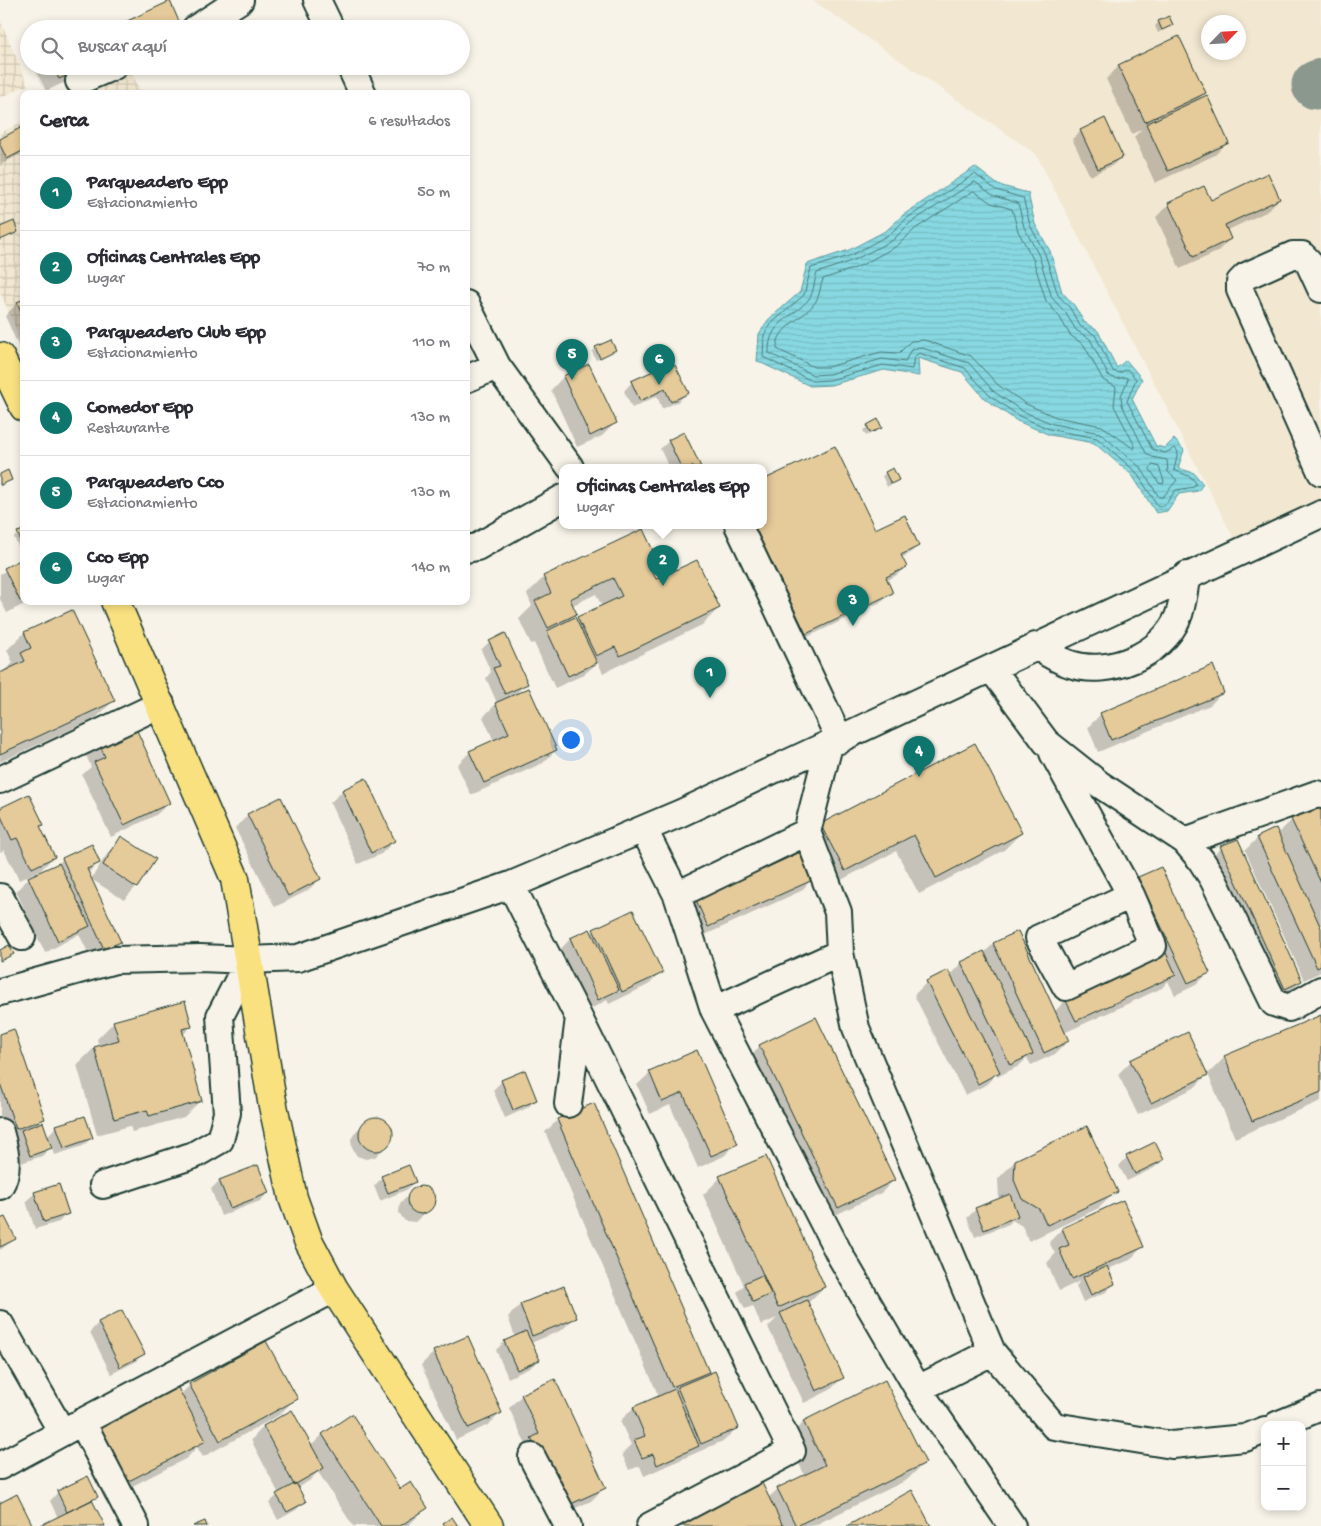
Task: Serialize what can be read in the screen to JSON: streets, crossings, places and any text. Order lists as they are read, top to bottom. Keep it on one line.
{"north":"top right","page":{"search":"Buscar aquí","heading":["Cerca","6 resultados"],"list":[{"mark":"1","name":"Parqueadero Epp","note":"Estacionamiento","value":"50 m"},{"mark":"2","name":"Oficinas Centrales Epp","note":"Lugar","value":"70 m"},{"mark":"3","name":"Parqueadero Club Epp","note":"Estacionamiento","value":"110 m"},{"mark":"4","name":"Comedor Epp","note":"Restaurante","value":"130 m"},{"mark":"5","name":"Parqueadero Cco","note":"Estacionamiento","value":"130 m"},{"mark":"6","name":"Cco Epp","note":"Lugar","value":"140 m"}],"pins":["5","6","2","3","1","4"],"popup":["Oficinas Centrales Epp","Lugar"],"map_buttons":["+","−"]}}
